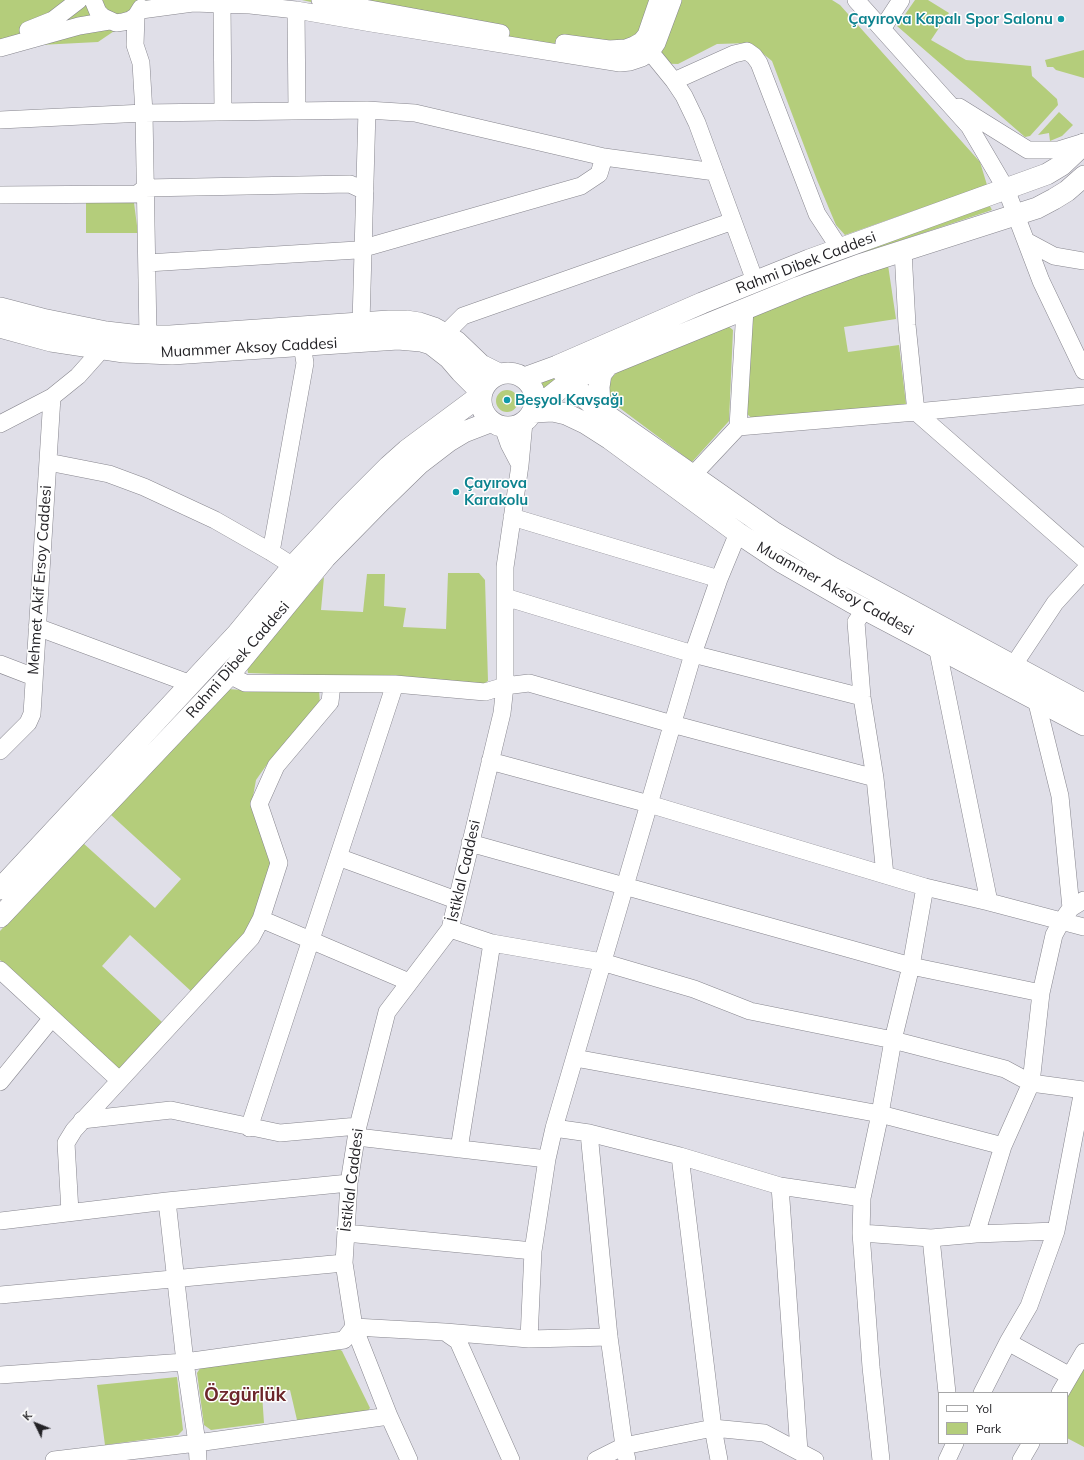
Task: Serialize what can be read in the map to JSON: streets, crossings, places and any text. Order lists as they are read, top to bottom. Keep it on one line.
{"streets":{"main road":["Rahmi Dibek Caddesi","Muammer Aksoy Caddesi"],"street":["Mehmet Akif Ersoy Caddesi","İstiklal Caddesi"]},"crossings":[["Rahmi Dibek Caddesi","Muammer Aksoy Caddesi"],["Rahmi Dibek Caddesi","İstiklal Caddesi"],["Muammer Aksoy Caddesi","İstiklal Caddesi"]],"districts":["Özgürlük"],"places":["Çayırova Kapalı Spor Salonu","Beşyol Kavşağı","Çayırova Karakolu"],"legend":["Yol","Park"],"north":"top left"}
